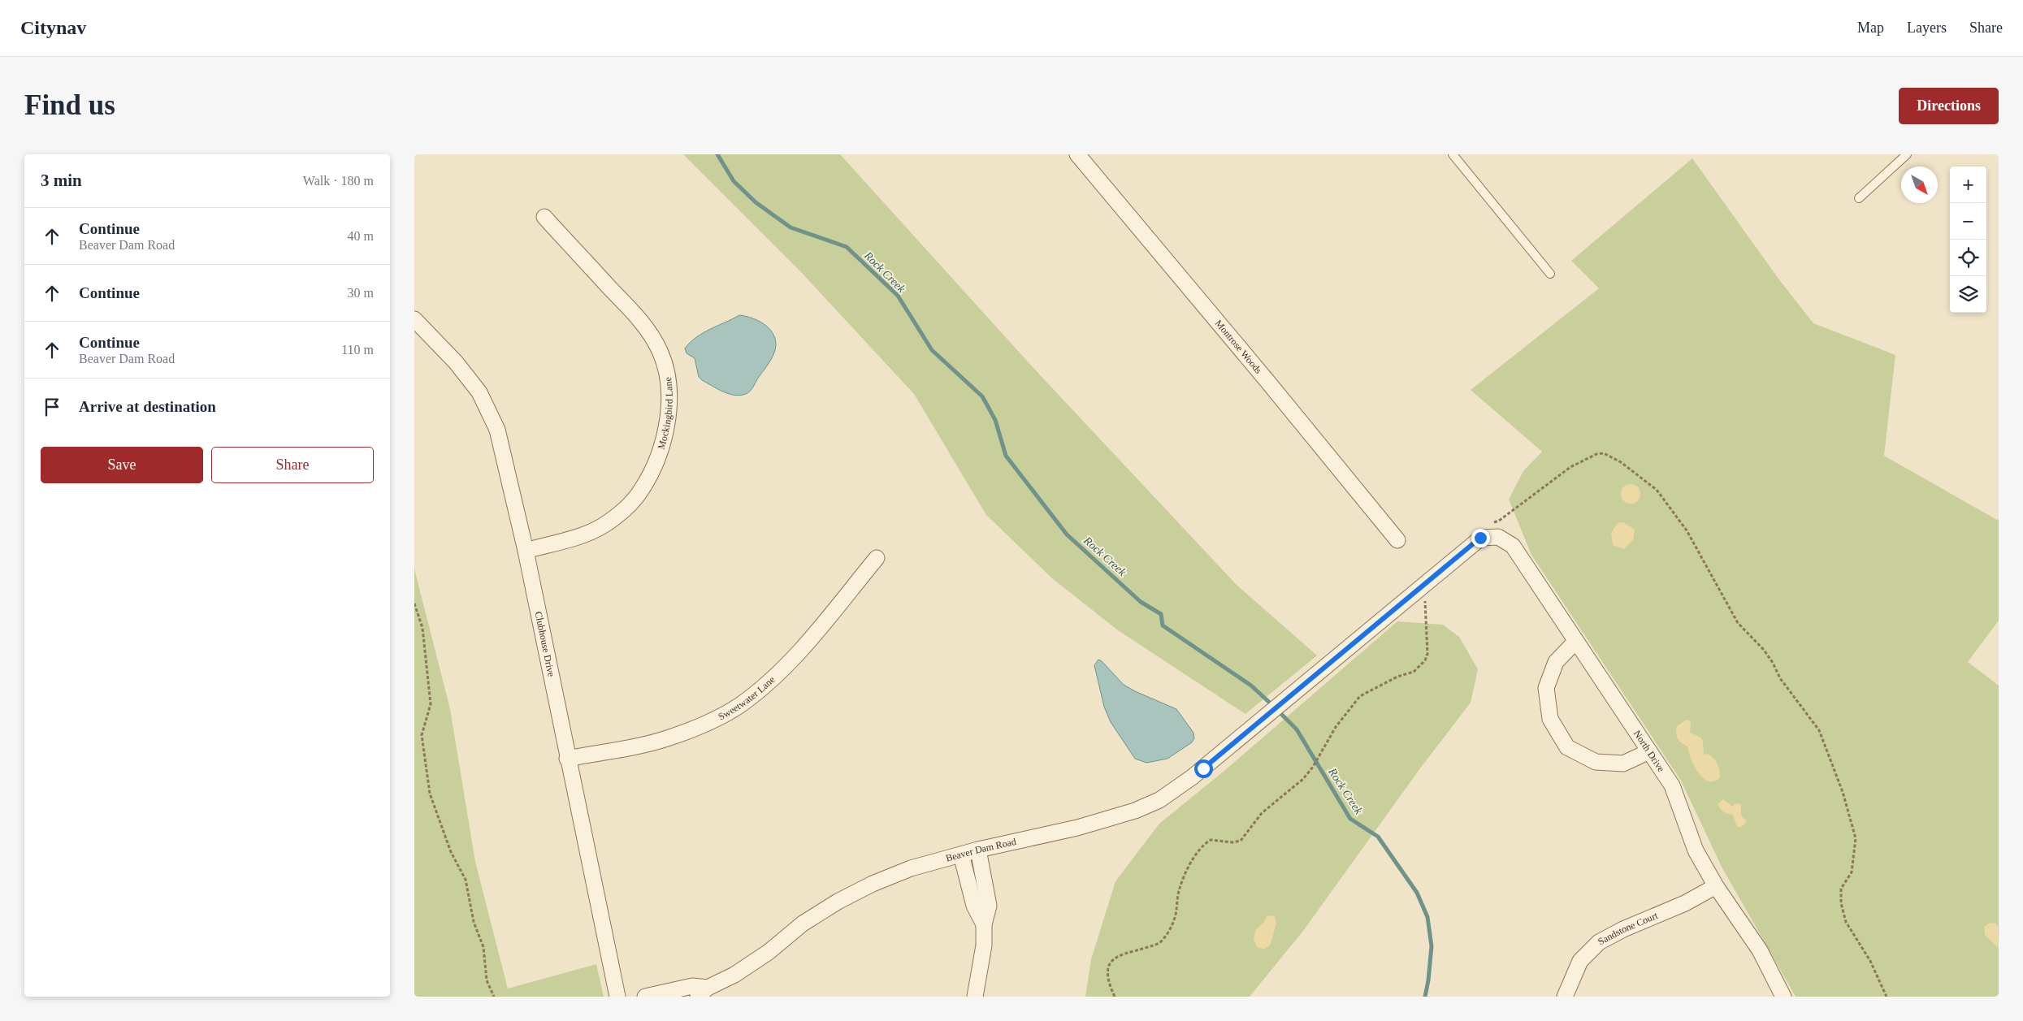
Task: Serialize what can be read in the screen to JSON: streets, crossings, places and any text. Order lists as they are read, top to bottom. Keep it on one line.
{"streets":{"street":["Montrose Woods","Mockingbird Lane","Clubhouse Drive","Sweetwater Lane","North Drive","Beaver Dam Road","Sandstone Court"]},"crossings":[["Mockingbird Lane","Clubhouse Drive"],["Clubhouse Drive","Sweetwater Lane"],["North Drive","Beaver Dam Road"],["North Drive","Sandstone Court"]],"water":["Rock Creek"],"north":"bottom right","page":{"header":"Citynav","nav":["Map","Layers","Share"],"buttons":["Directions",["Save","Share"]],"title":"Find us","heading":["3 min","Walk · 180 m"],"map_buttons":["+","−"],"list":[["Continue","Beaver Dam Road","40 m"],["Continue","30 m"],["Continue","Beaver Dam Road","110 m"],"Arrive at destination"]}}
